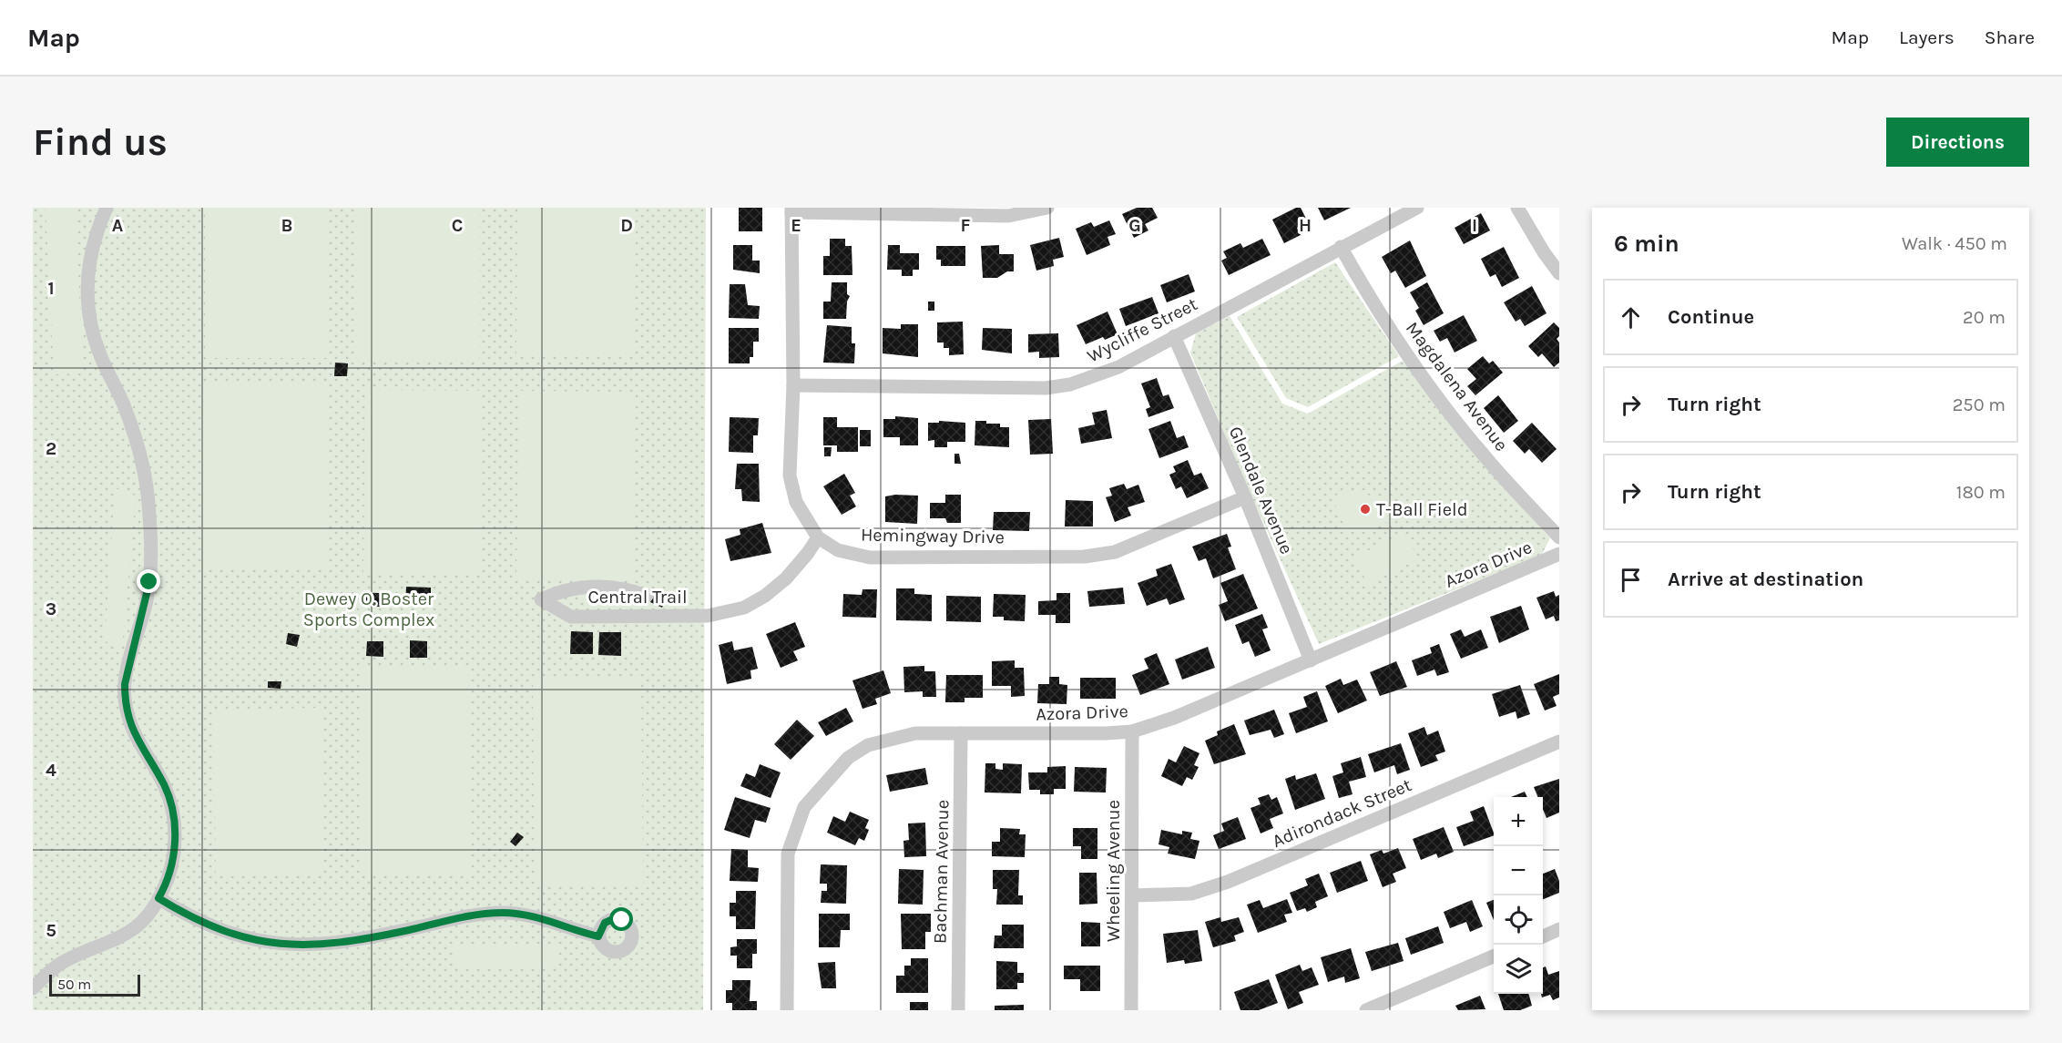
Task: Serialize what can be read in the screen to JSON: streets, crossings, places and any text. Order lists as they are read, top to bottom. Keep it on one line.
{"streets":{"street":["Wycliffe Street","Magdalena Avenue","Glendale Avenue","Hemingway Drive","Azora Drive","Central Trail","Adirondack Street","Wheeling Avenue","Bachman Avenue"]},"crossings":[["Wycliffe Street","Magdalena Avenue"],["Wycliffe Street","Glendale Avenue"],["Wycliffe Street","Hemingway Drive"],["Glendale Avenue","Hemingway Drive"],["Glendale Avenue","Azora Drive"],["Hemingway Drive","Central Trail"],["Azora Drive","Wheeling Avenue"],["Azora Drive","Bachman Avenue"],["Adirondack Street","Wheeling Avenue"]],"parks":["Dewey O. Boster Sports Complex"],"places":["T-Ball Field"],"scale_bar":"50 m","page":{"header":"Map","nav":["Map","Layers","Share"],"buttons":"Directions","title":"Find us","heading":["6 min","Walk · 450 m"],"list":[["Continue","20 m"],["Turn right","250 m"],["Turn right","180 m"],"Arrive at destination"],"map_buttons":["+","−"],"scale":"50 m"},"grid":{"columns":["A","B","C","D","E","F","G","H","I"],"rows":["1","2","3","4","5"]}}
